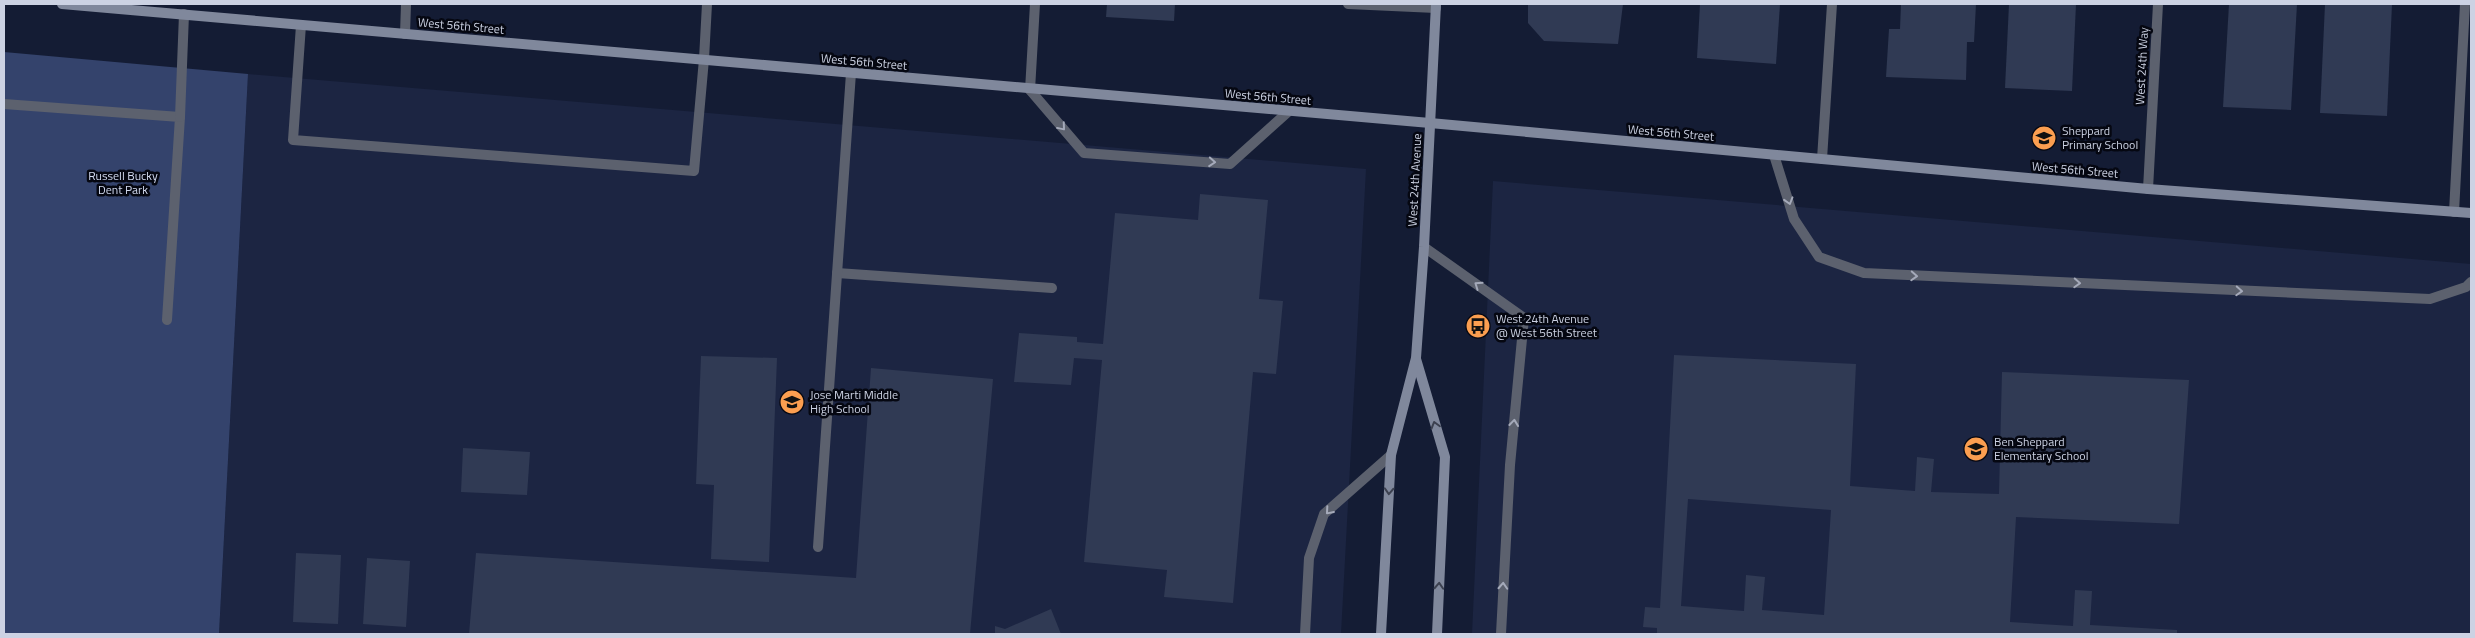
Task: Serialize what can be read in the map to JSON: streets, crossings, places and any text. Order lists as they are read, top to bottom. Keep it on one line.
{"streets":{"street":["West 56th Street","West 24th Way","West 24th Avenue"]},"crossings":[["West 56th Street","West 24th Way"],["West 56th Street","West 24th Avenue"]],"parks":["Russell Bucky Dent Park"],"places":{"school or university":["Sheppard Primary School","Jose Marti Middle High School","Ben Sheppard Elementary School"],"bus stop":["West 24th Avenue @ West 56th Street"]}}
